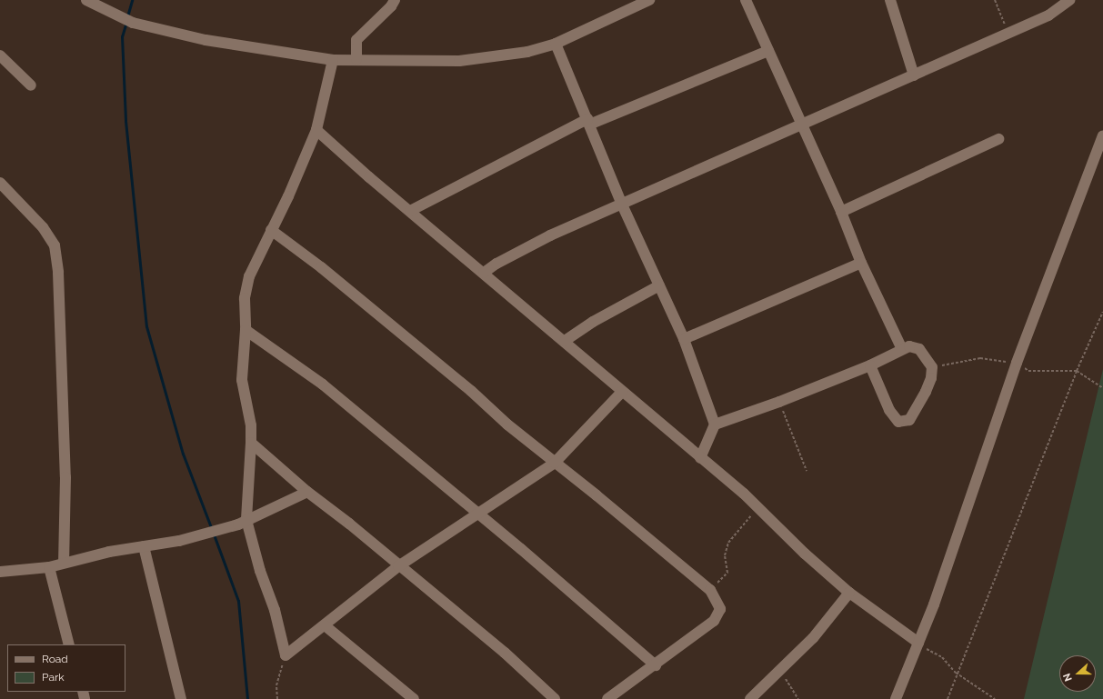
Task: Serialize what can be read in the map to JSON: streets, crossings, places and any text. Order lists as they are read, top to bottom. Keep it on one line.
{"legend":["Road","Park"],"north":"left"}
